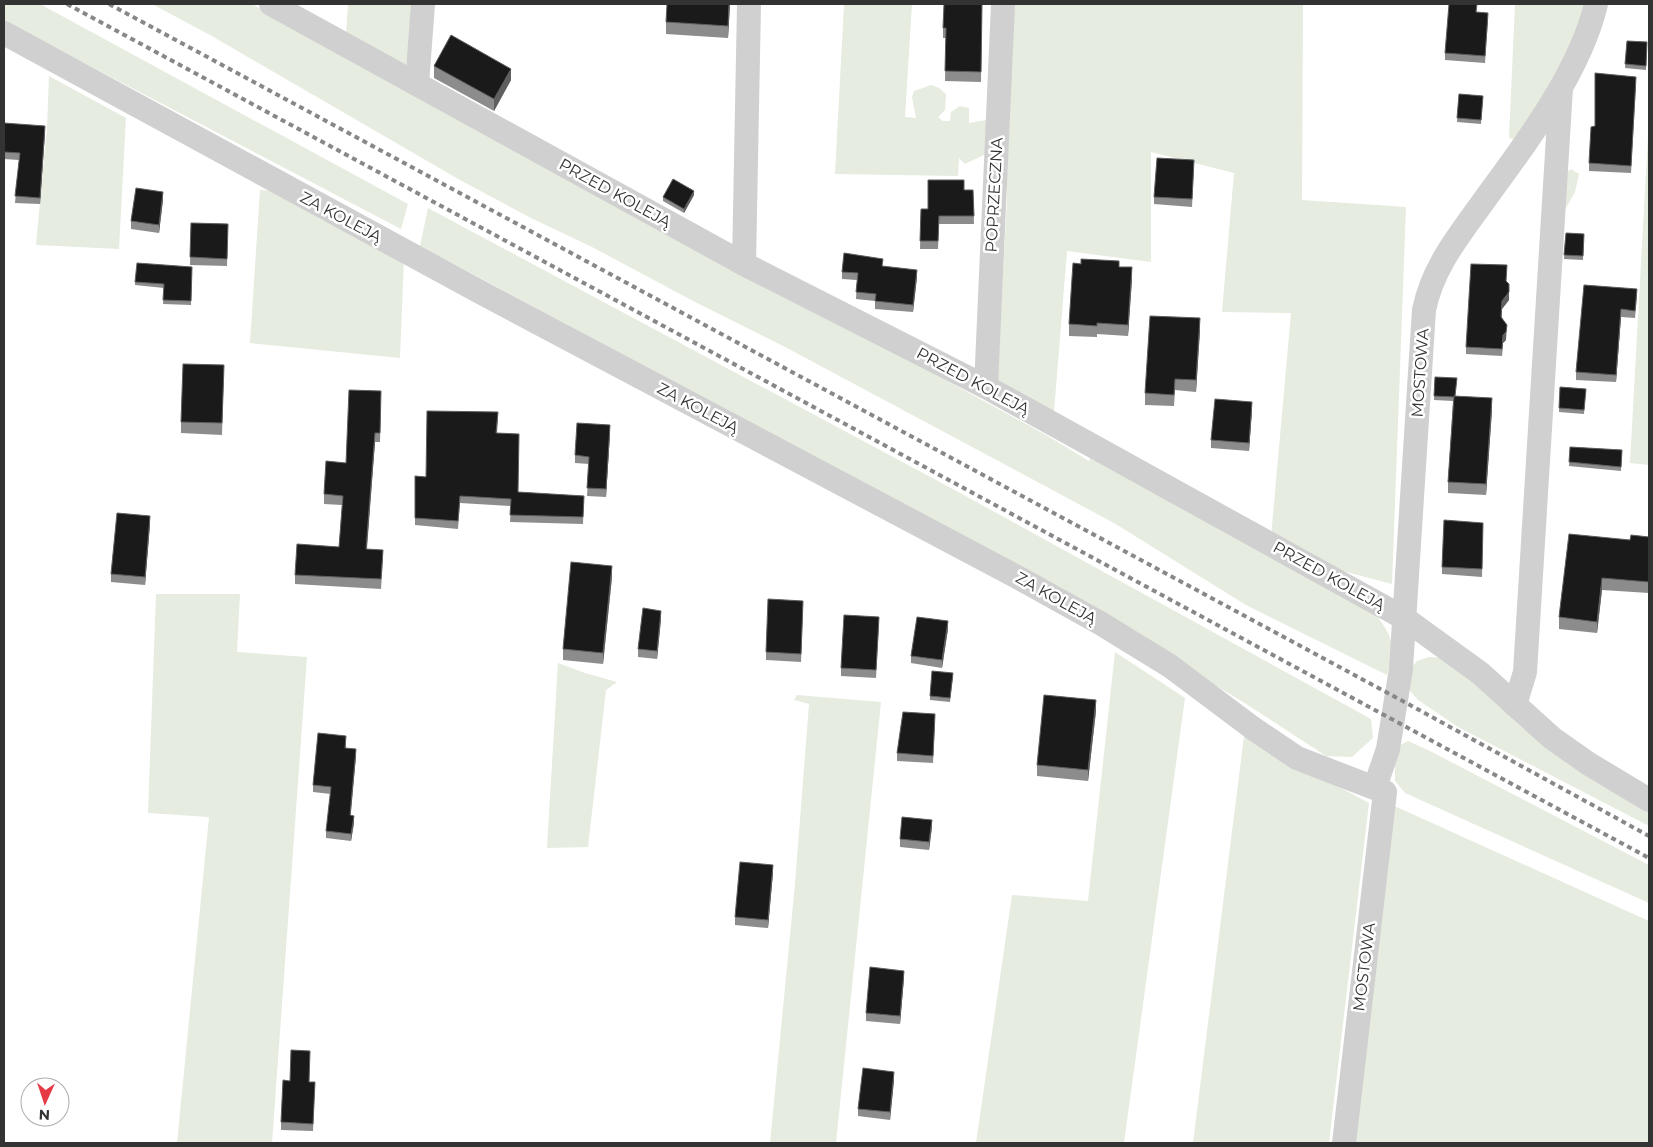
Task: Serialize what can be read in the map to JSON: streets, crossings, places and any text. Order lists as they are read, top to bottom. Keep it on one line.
{"streets":{"street":["PRZED KOLEJĄ","POPRZECZNA","ZA KOLEJĄ","MOSTOWA"]},"crossings":[["PRZED KOLEJĄ","POPRZECZNA"],["PRZED KOLEJĄ","MOSTOWA"],["ZA KOLEJĄ","MOSTOWA"]],"north":"bottom"}
